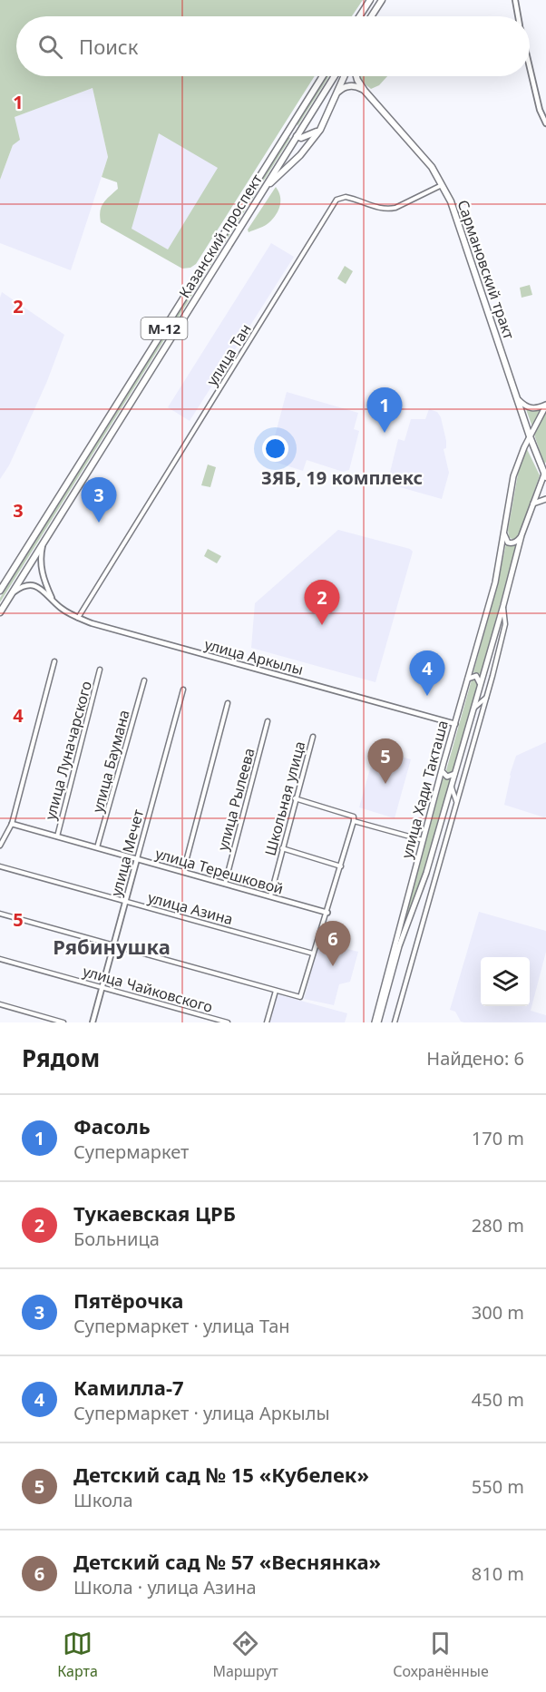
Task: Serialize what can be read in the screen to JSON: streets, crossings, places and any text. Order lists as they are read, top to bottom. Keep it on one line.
{"streets":{"main road":["Казанский проспект","Сармановский тракт","М-12","улица Хади Такташа"],"street":["улица Тан","улица Аркылы","улица Луначарского","улица Баумана","Школьная улица","улица Рылеева","улица Мечет","улица Терешковой","улица Азина","улица Чайковского"]},"crossings":[["Казанский проспект","улица Аркылы"],["Сармановский тракт","улица Тан"],["Сармановский тракт","улица Хади Такташа"],["улица Тан","улица Аркылы"],["улица Аркылы","улица Хади Такташа"],["улица Луначарского","улица Терешковой"],["улица Баумана","улица Терешковой"],["Школьная улица","улица Терешковой"],["улица Рылеева","улица Терешковой"],["улица Мечет","улица Терешковой"],["улица Мечет","улица Азина"],["улица Мечет","улица Чайковского"]],"districts":["ЗЯБ, 19 комплекс","Рябинушка"],"page":{"search":"Поиск","pins":["1","3","2","4","5","6"],"heading":["Рядом","Найдено: 6"],"list":[{"mark":"1","name":"Фасоль","note":"Супермаркет","value":"170 m"},{"mark":"2","name":"Тукаевская ЦРБ","note":"Больница","value":"280 m"},{"mark":"3","name":"Пятёрочка","note":"Супермаркет · улица Тан","value":"300 m"},{"mark":"4","name":"Камилла-7","note":"Супермаркет · улица Аркылы","value":"450 m"},{"mark":"5","name":"Детский сад № 15 «Кубелек»","note":"Школа","value":"550 m"},{"mark":"6","name":"Детский сад № 57 «Веснянка»","note":"Школа · улица Азина","value":"810 m"}],"nav":["Карта","Маршрут","Сохранённые"]},"grid":{"rows":["1","2","3","4","5"]}}
